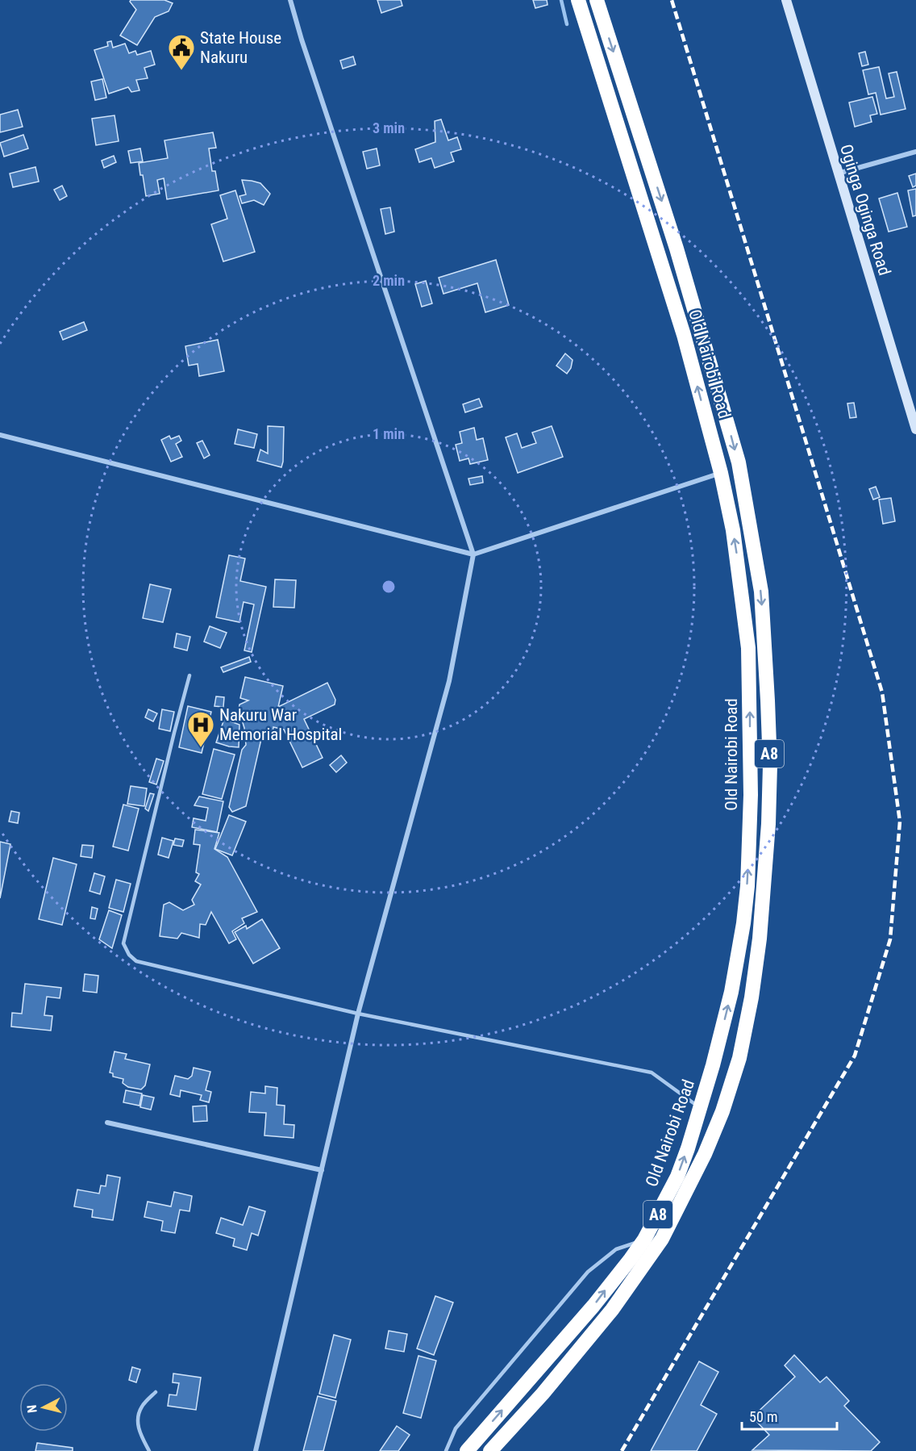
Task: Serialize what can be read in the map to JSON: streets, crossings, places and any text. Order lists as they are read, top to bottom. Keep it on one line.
{"streets":{"highway":["Old Nairobi Road","A8"],"street":["Oginga Oginga Road"]},"places":{"public building":["State House Nakuru"],"hospital":["Nakuru War Memorial Hospital"]},"scale_bar":"50 m","north":"left","rings":["3 min","2 min","1 min"]}
